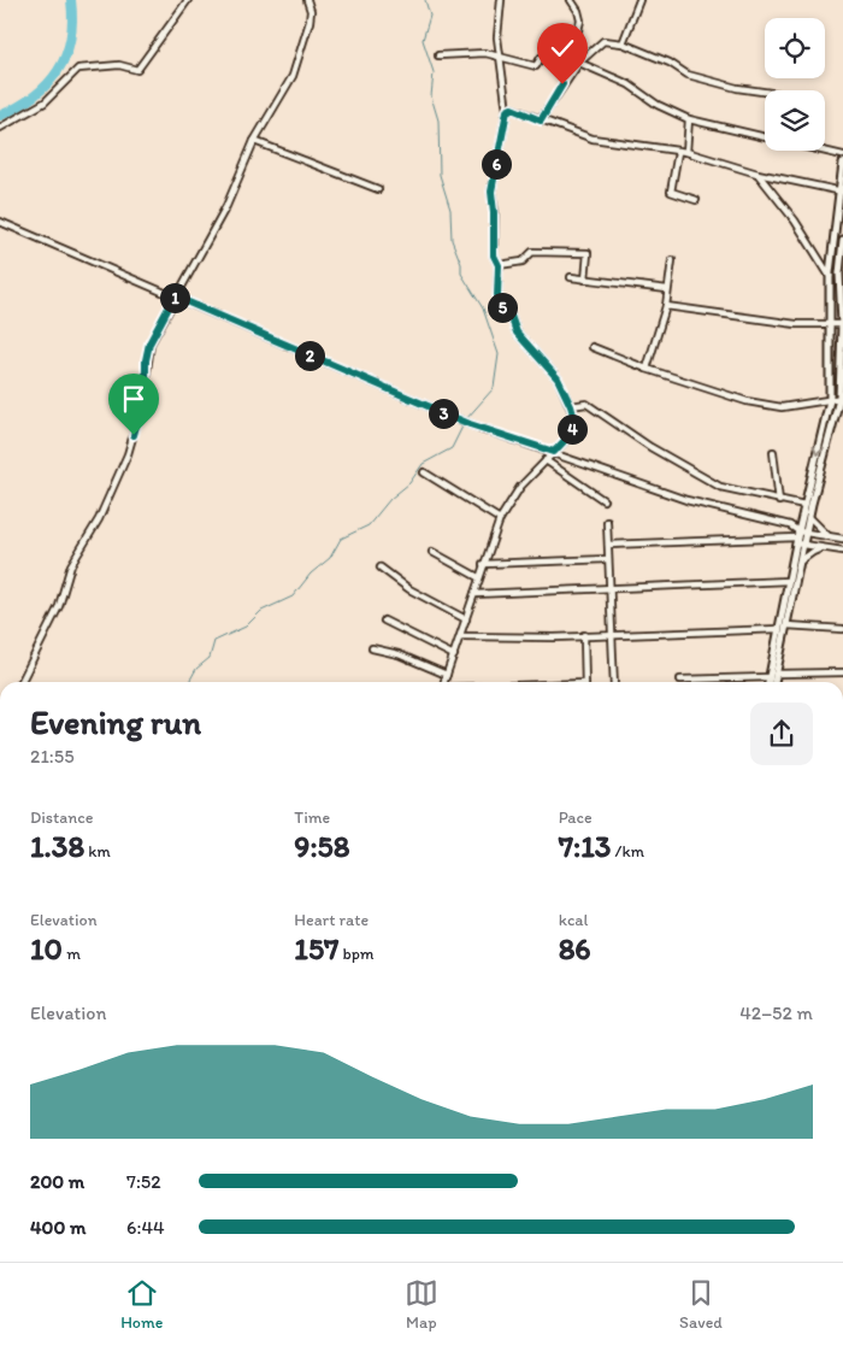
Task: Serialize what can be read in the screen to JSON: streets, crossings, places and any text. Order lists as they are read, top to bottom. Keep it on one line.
{"page":{"pins":["6","1","5","2","3","4"],"heading":["Evening run","21:55"],"stats":[["Distance","1.38 km"],["Time","9:58"],["Pace","7:13 /km"],["Elevation","10 m"],["Heart rate","157 bpm"],["kcal","86"]],"chart":["Elevation","42–52 m"],"list":[{"name":"200 m","note":"7:52"},{"name":"400 m","note":"6:44"}],"tabs":["Home","Map","Saved"]}}
